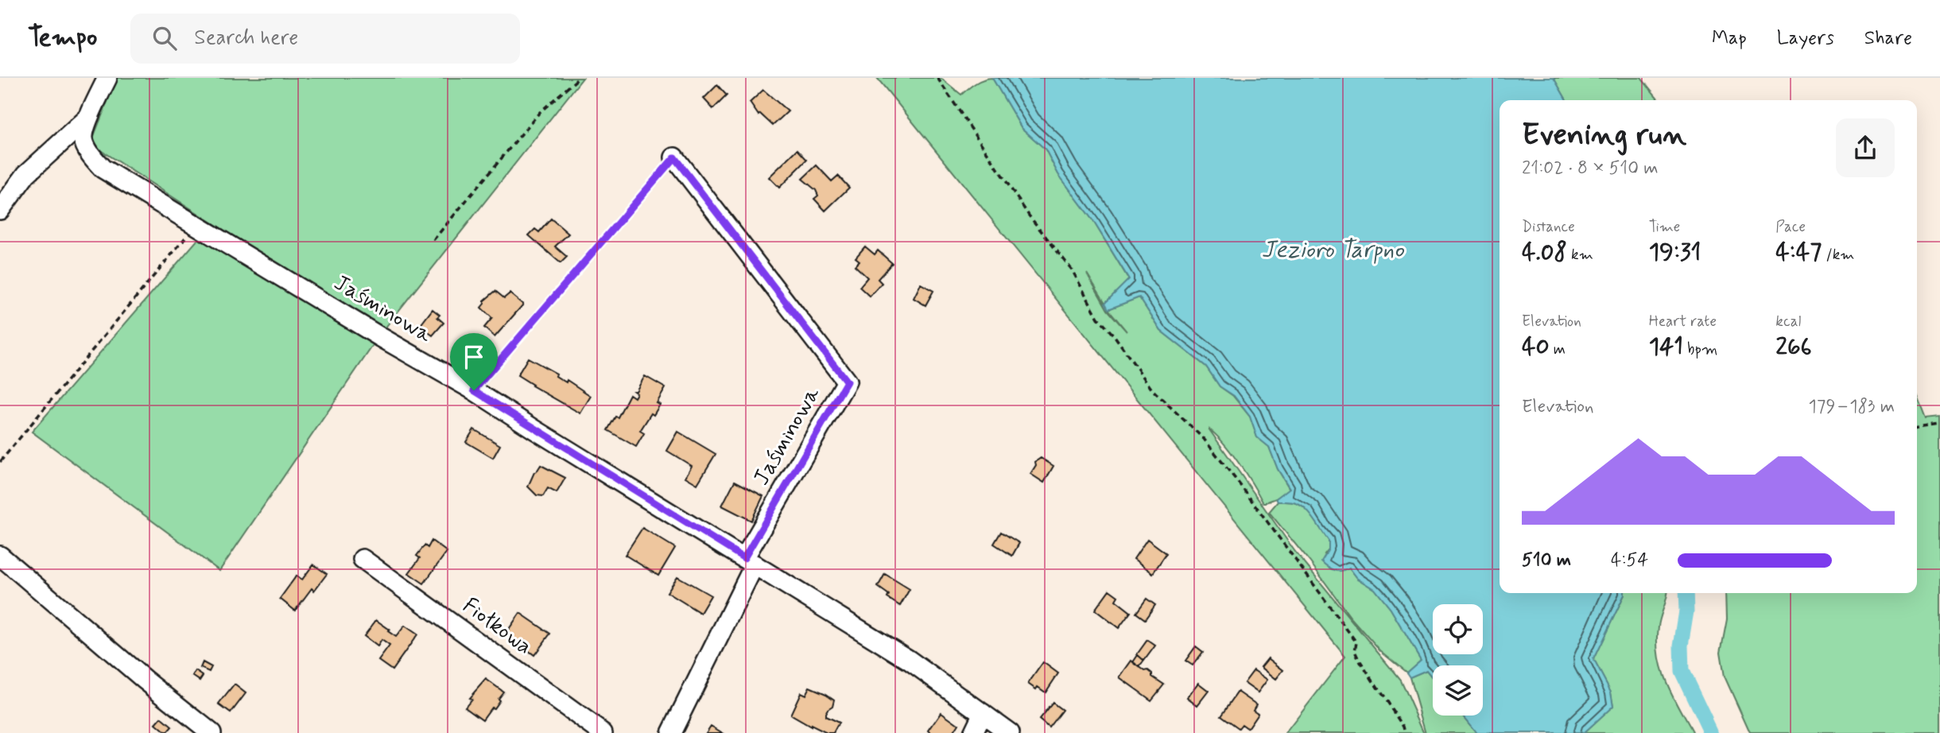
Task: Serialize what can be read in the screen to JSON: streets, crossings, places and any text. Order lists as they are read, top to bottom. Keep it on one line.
{"streets":{"street":["Jaśminowa","Fiołkowa"]},"water":["Jezioro Tarpno"],"page":{"header":"Tempo","search":"Search here","nav":["Map","Layers","Share"],"heading":["Evening run","21:02 · 8 × 510 m"],"stats":[["Distance","4.08 km"],["Time","19:31"],["Pace","4:47 /km"],["Elevation","40 m"],["Heart rate","141 bpm"],["kcal","266"]],"chart":["Elevation","179–183 m"],"list":[{"name":"510 m","note":"4:54"}]}}
